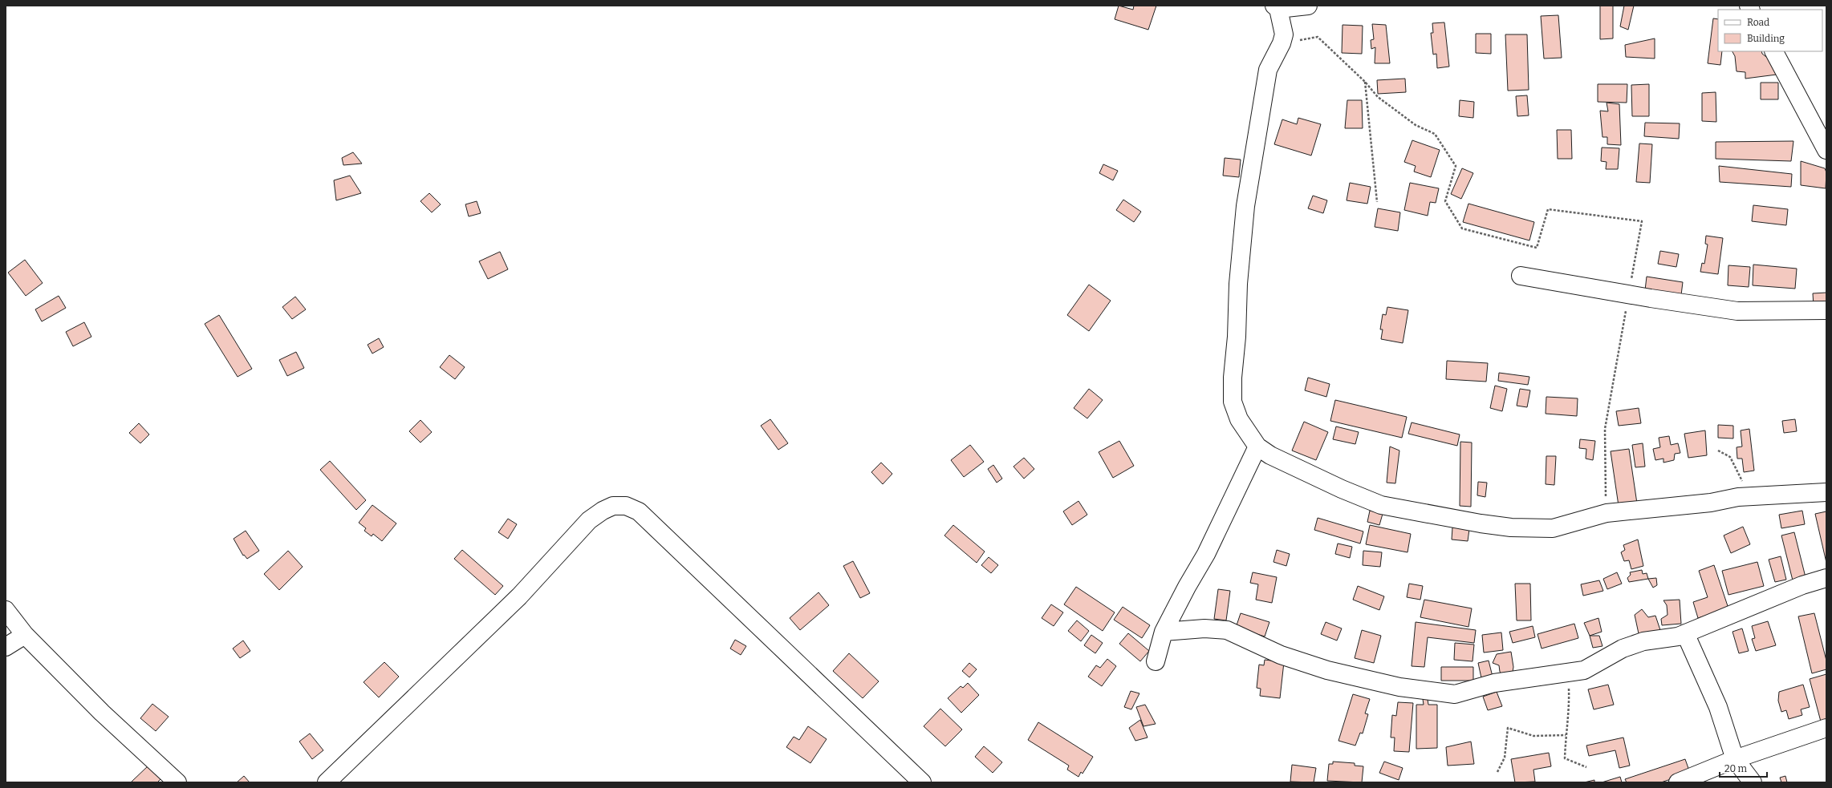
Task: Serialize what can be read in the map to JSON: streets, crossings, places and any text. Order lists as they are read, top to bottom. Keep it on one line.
{"legend":["Road","Building"],"scale_bar":"20 m"}
